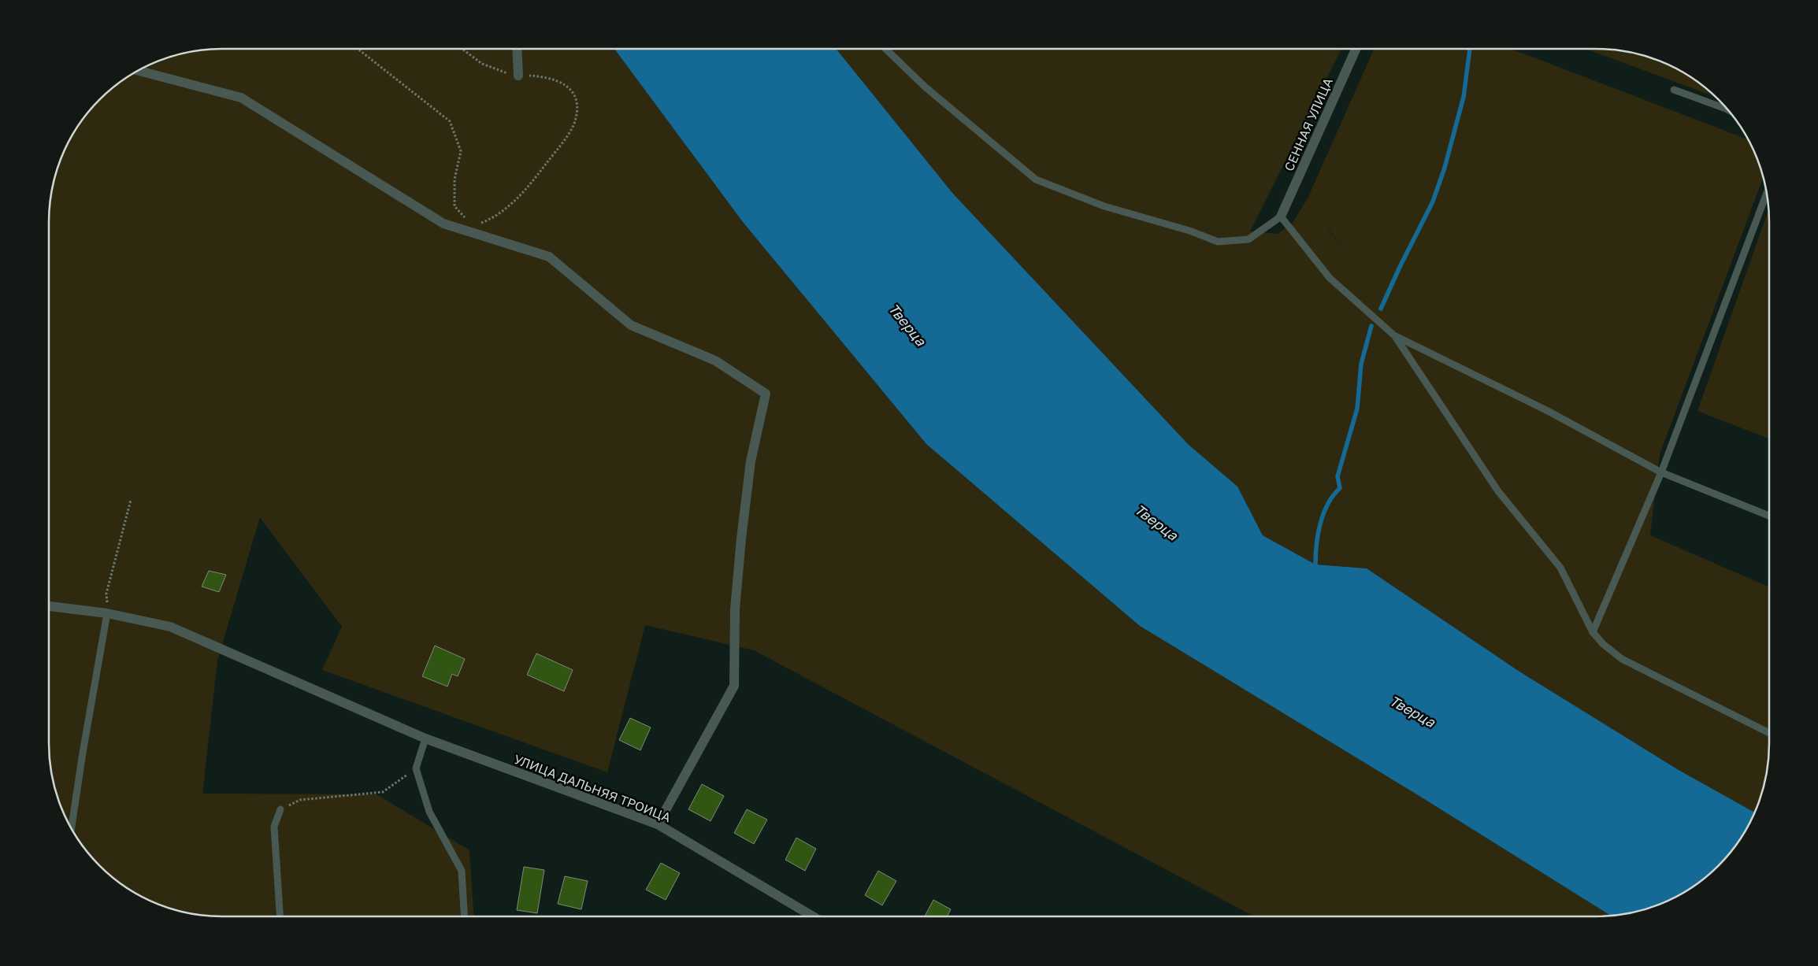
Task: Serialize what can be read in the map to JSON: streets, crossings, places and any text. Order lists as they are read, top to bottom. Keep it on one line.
{"streets":{"street":["СЕННАЯ УЛИЦА","УЛИЦА ДАЛЬНЯЯ ТРОИЦА"]},"water":["Тверца"]}
